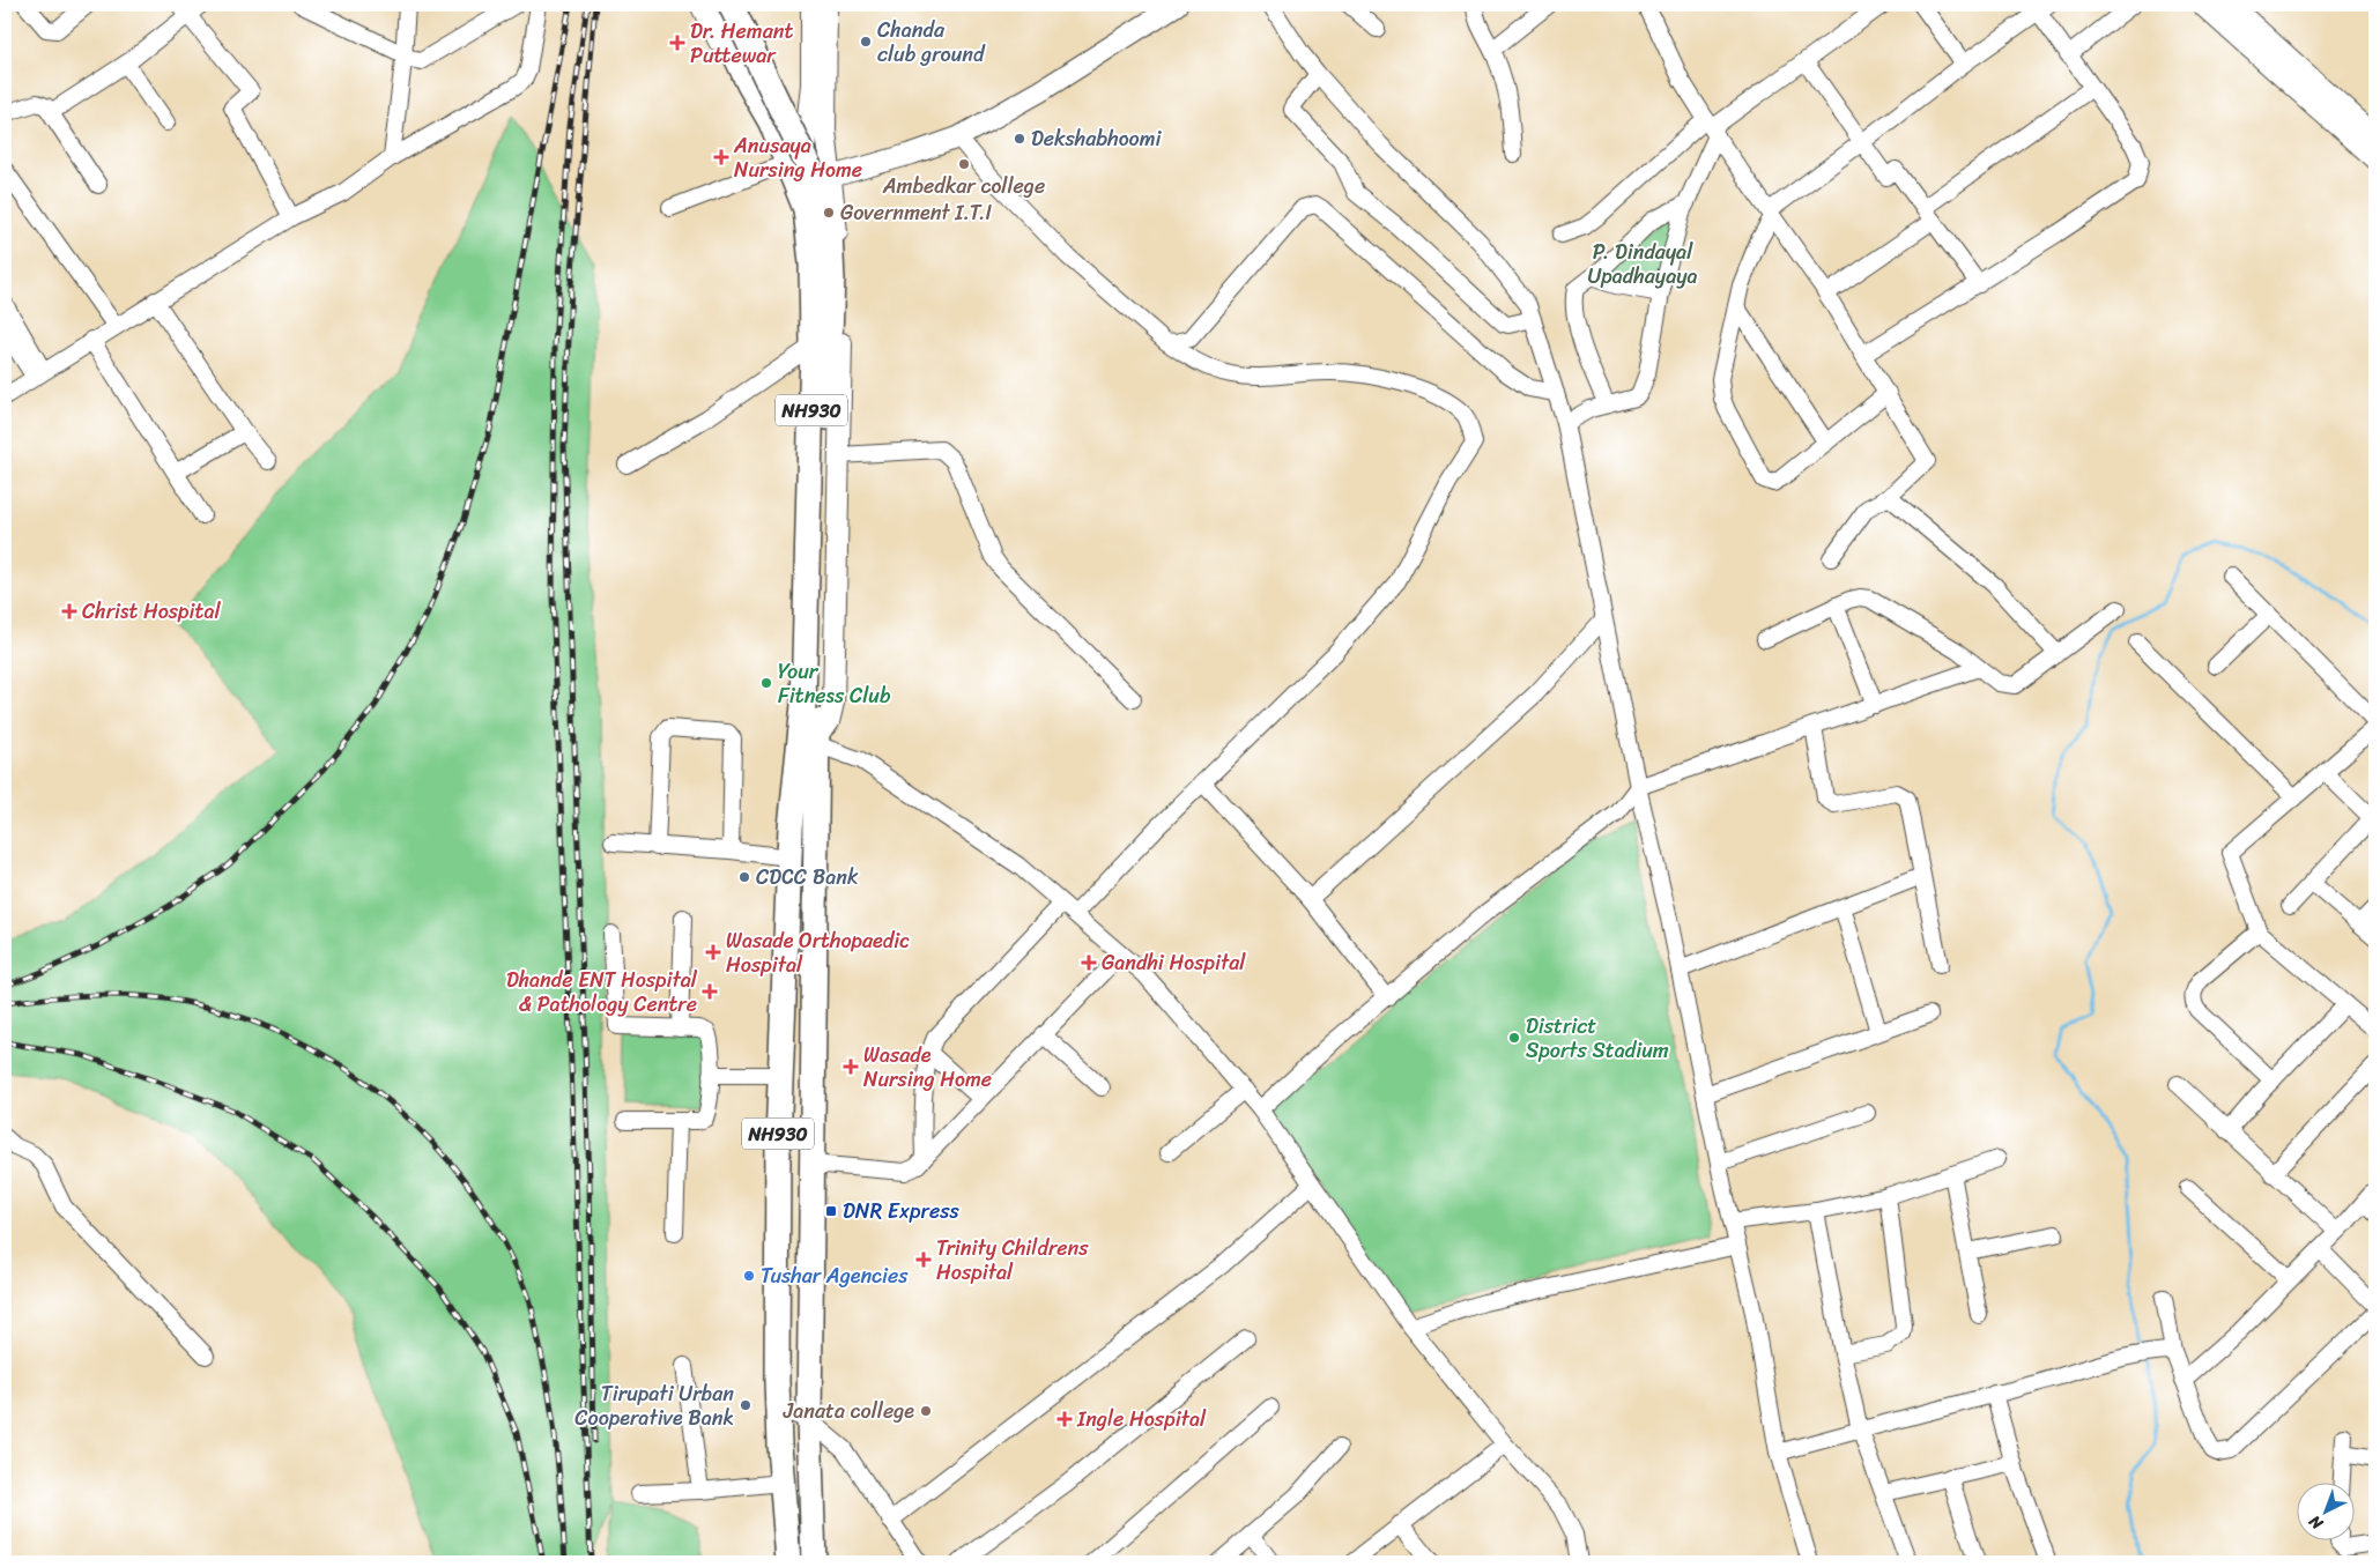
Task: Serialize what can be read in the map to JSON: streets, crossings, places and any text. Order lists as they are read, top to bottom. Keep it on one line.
{"streets":{"highway":["NH930"]},"parks":["P. Dindayal Upadhayaya"],"places":{"other":["Chanda club ground","Dekshabhoomi","Ambedkar college","Government I.T.I","Your Fitness Club","CDCC Bank","District Sports Stadium","Tushar Agencies","Tirupati Urban Cooperative Bank","Janata college"],"health":["Dr. Hemant Puttewar","Anusaya Nursing Home","Christ Hospital","Wasade Orthopaedic Hospital","Gandhi Hospital","Dhande ENT Hospital & Pathology Centre","Wasade Nursing Home","Trinity Childrens Hospital","Ingle Hospital"],"transit":["DNR Express"]},"north":"bottom left"}
